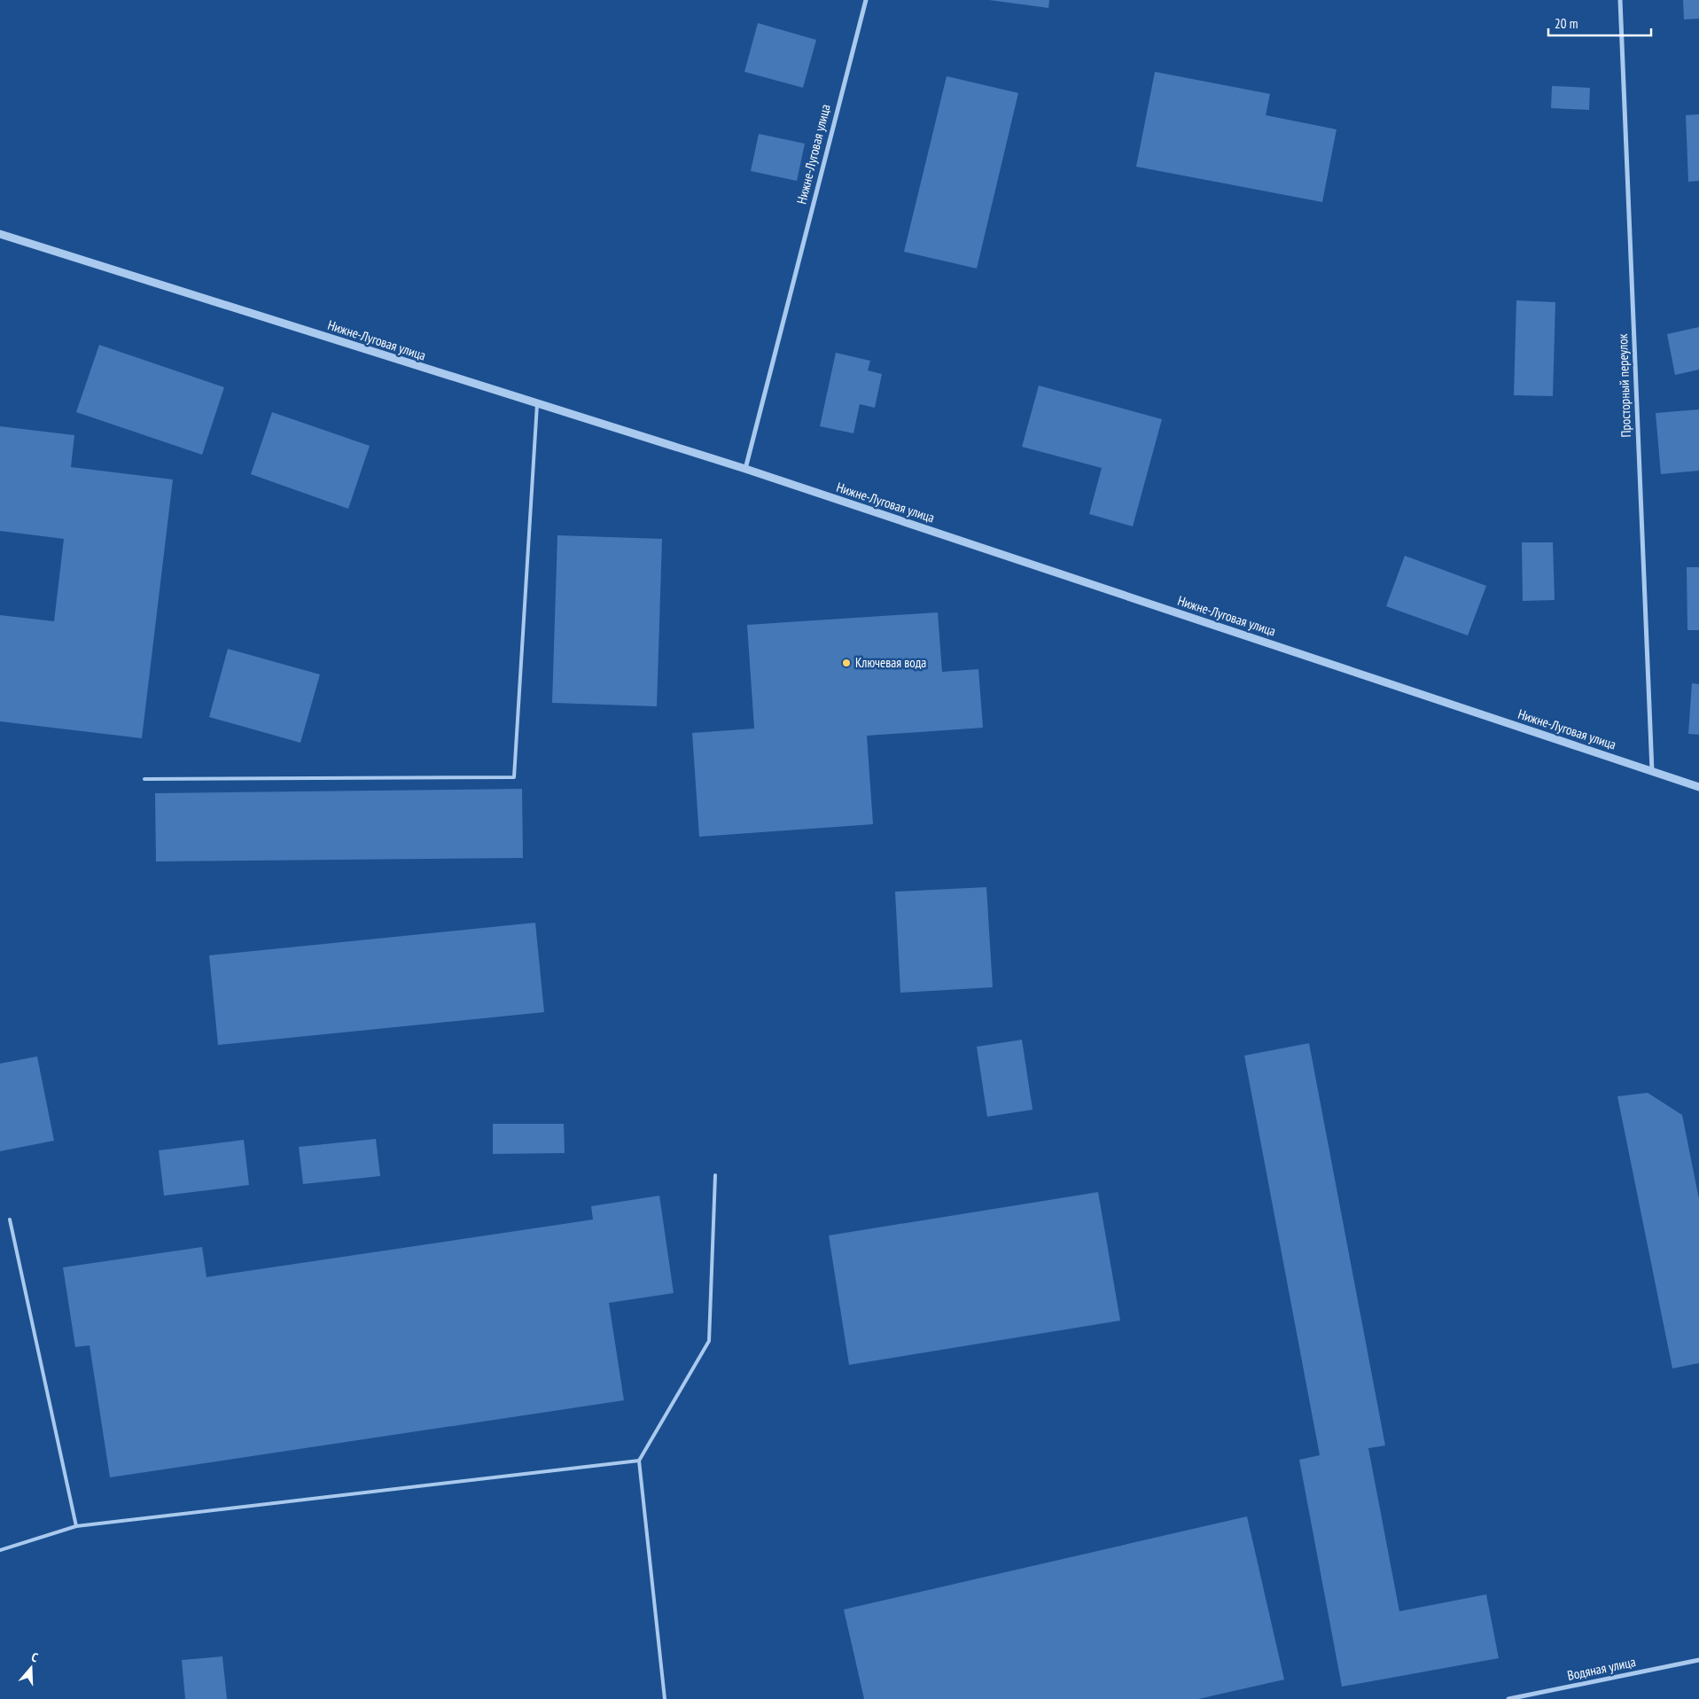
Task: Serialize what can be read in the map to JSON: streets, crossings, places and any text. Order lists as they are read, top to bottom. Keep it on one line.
{"streets":{"street":["Нижне-Луговая улица","Просторный переулок","Водяная улица"]},"crossings":[["Нижне-Луговая улица","Просторный переулок"]],"places":["Ключевая вода"],"scale_bar":"20 m","north":"top"}
